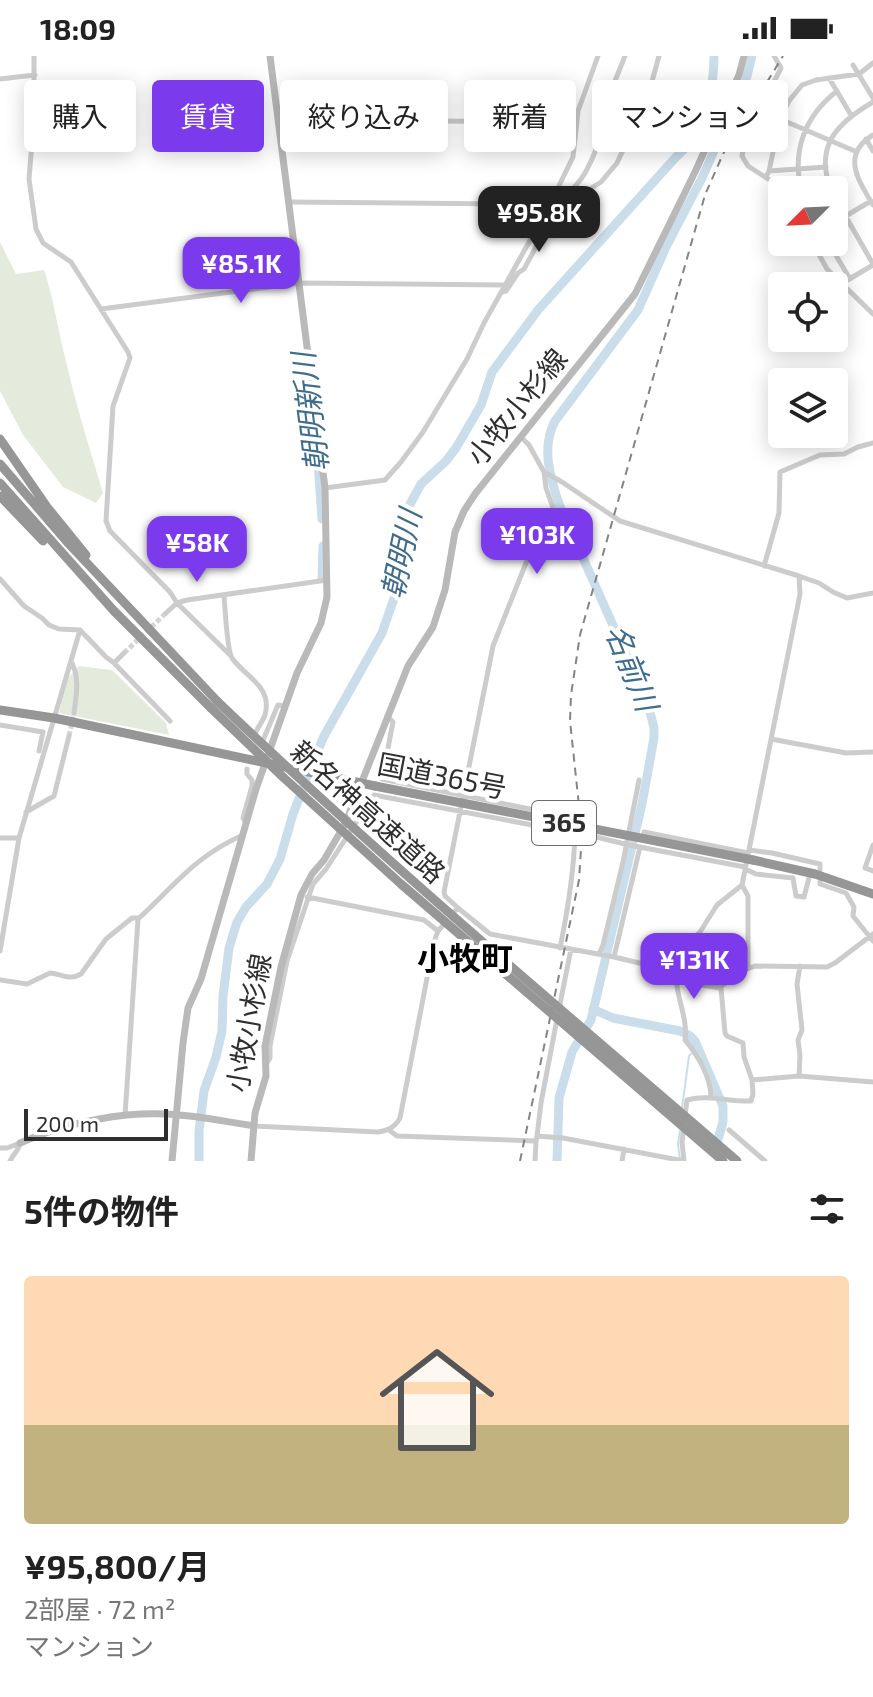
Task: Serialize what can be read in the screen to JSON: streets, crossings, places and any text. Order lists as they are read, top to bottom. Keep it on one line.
{"streets":{"highway":["国道365号","新名神高速道路","365"],"street":["小牧小杉線"]},"crossings":[["小牧小杉線","国道365号"]],"districts":["小牧町"],"water":["朝明新川","朝明川","名前川"],"scale_bar":"200 m","north":"bottom left","page":{"status":"18:09","chip":["購入","賃貸","絞り込み","新着","マンション"],"price":["¥95.8K","¥85.1K","¥103K","¥58K","¥131K"],"scale":"200 m","heading":"5件の物件","list":[{"name":"¥95,800/月","note":"2部屋 · 72 m² · マンション"}]}}
